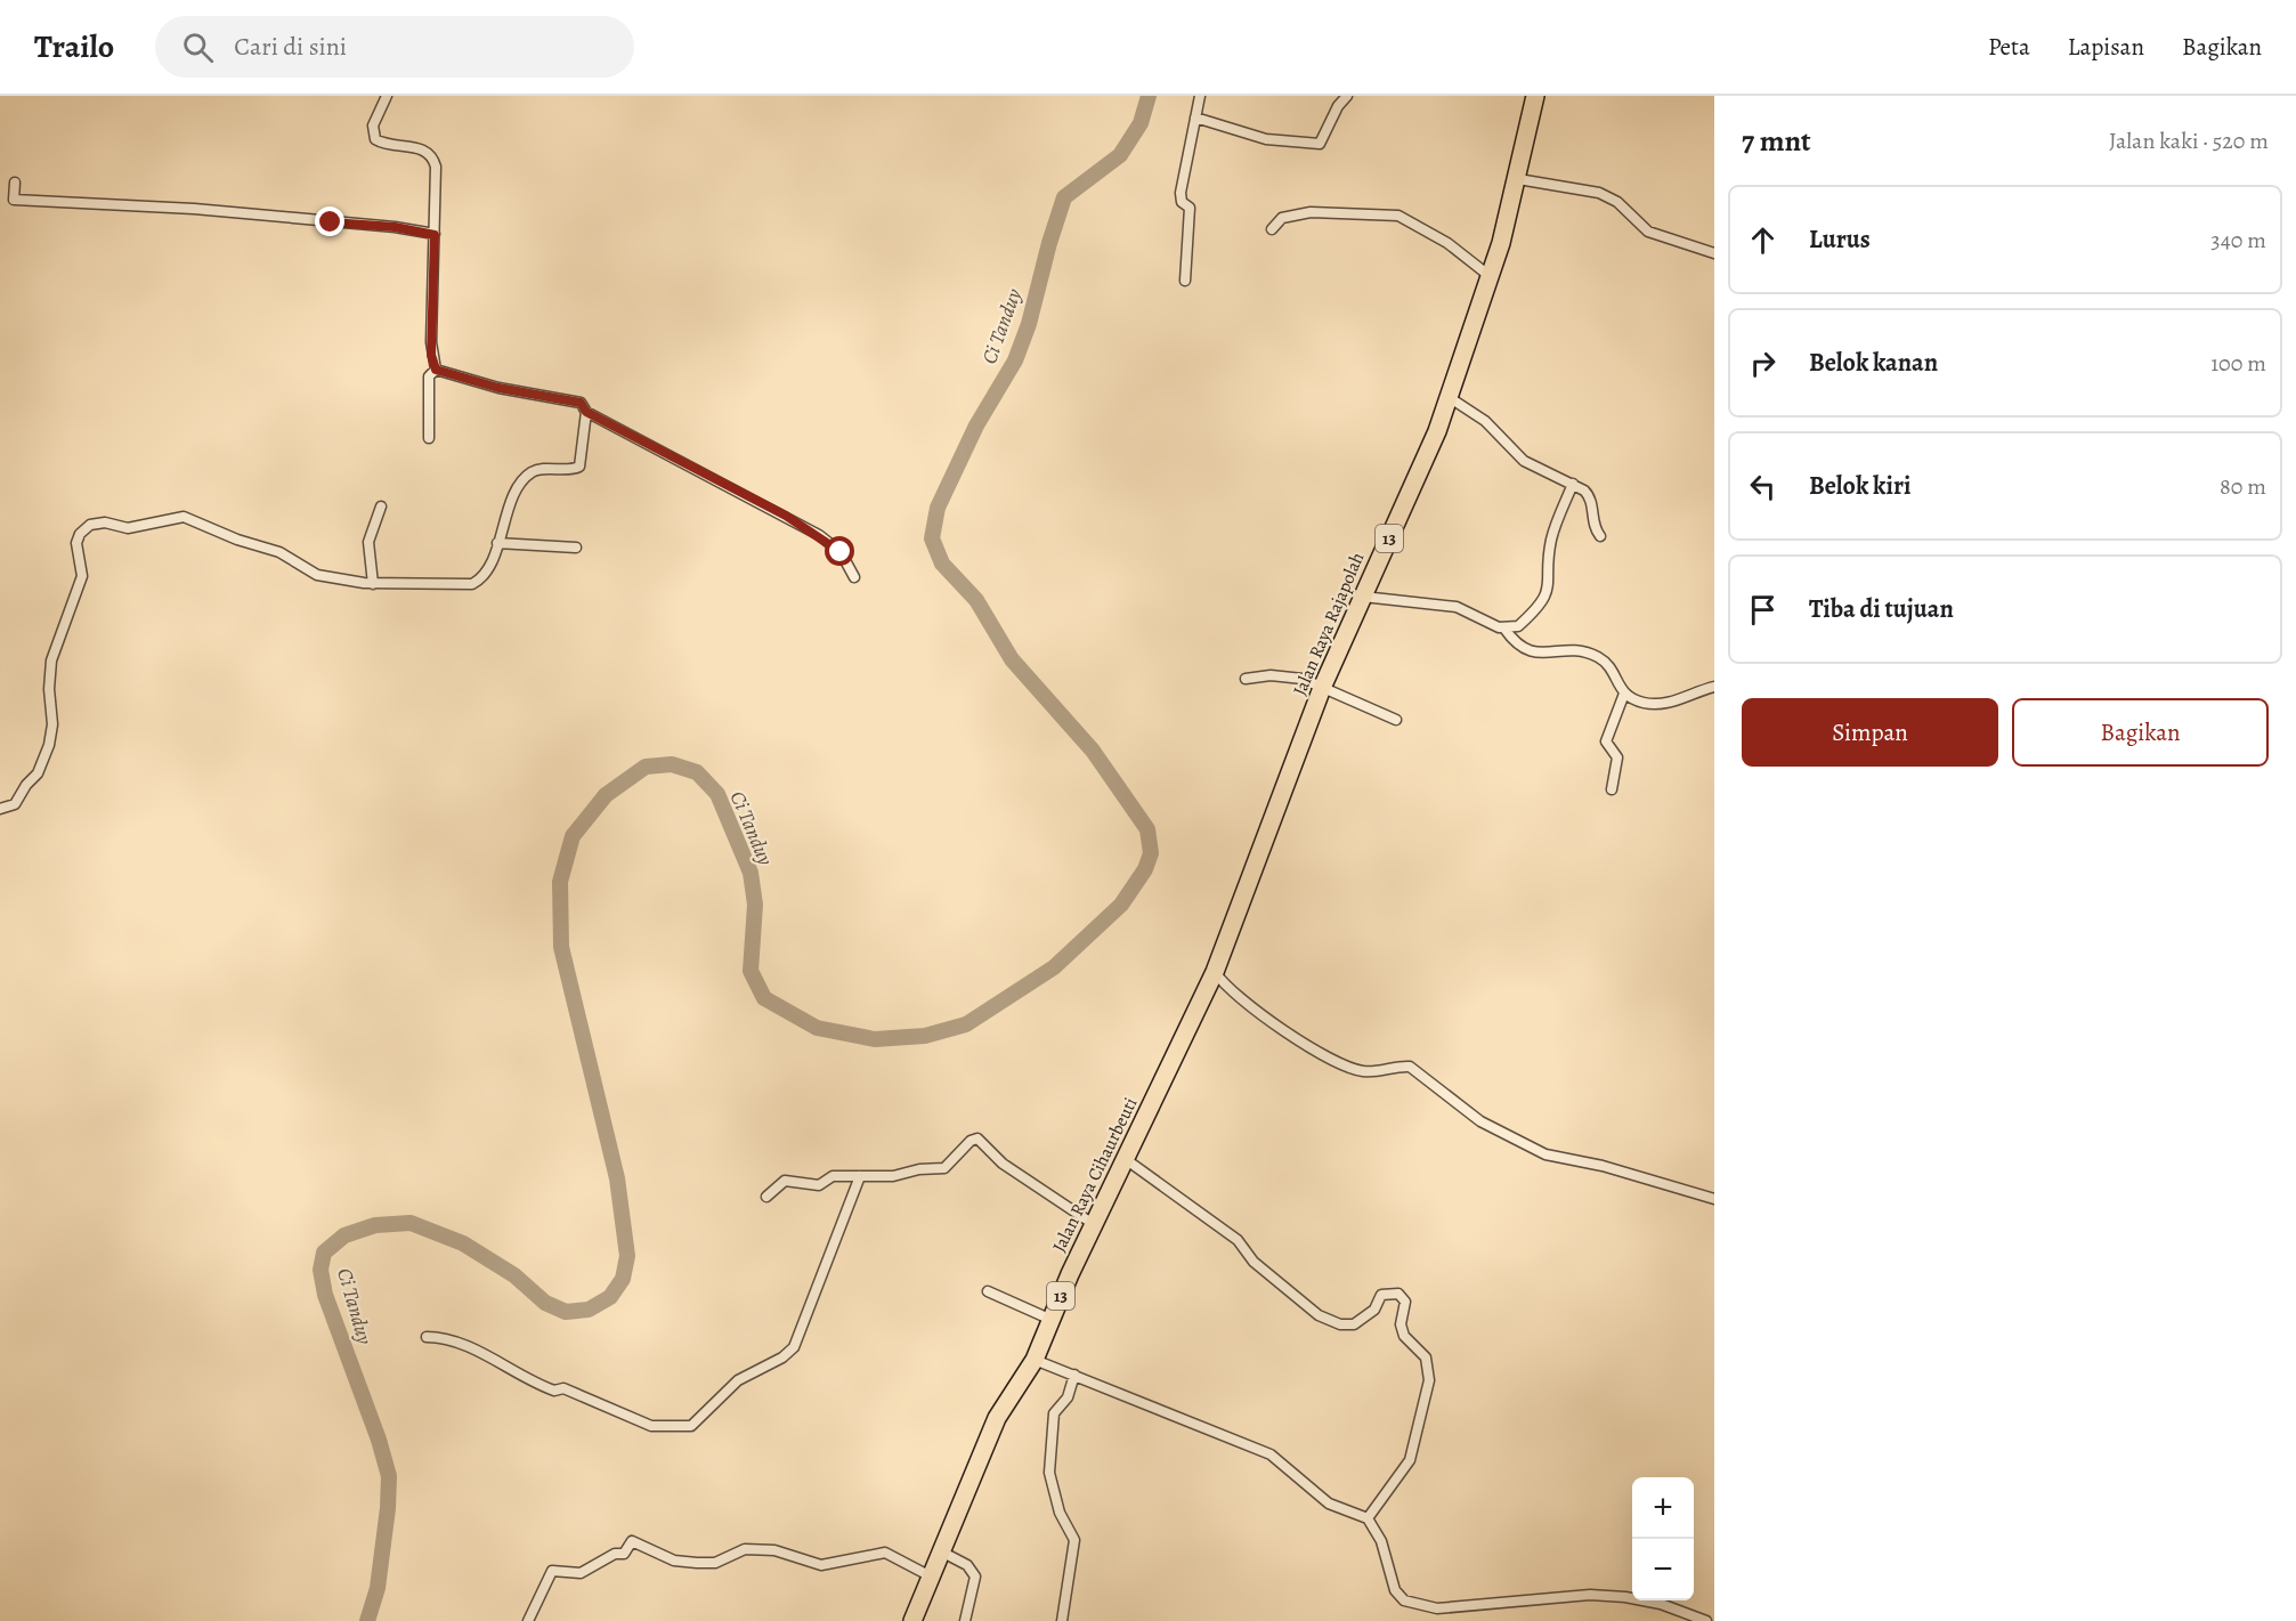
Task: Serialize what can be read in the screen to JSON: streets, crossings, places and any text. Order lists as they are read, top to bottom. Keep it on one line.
{"streets":{"highway":["13","Jalan Raya Rajapolah","Jalan Raya Cihaurbeuti"]},"crossings":[["Jalan Raya Rajapolah","Jalan Raya Cihaurbeuti"]],"water":["Ci Tanduy"],"page":{"header":"Trailo","search":"Cari di sini","nav":["Peta","Lapisan","Bagikan"],"heading":["7 mnt","Jalan kaki · 520 m"],"list":[["Lurus","340 m"],["Belok kanan","100 m"],["Belok kiri","80 m"],"Tiba di tujuan"],"buttons":["Simpan","Bagikan"],"map_buttons":["+","−"]}}
